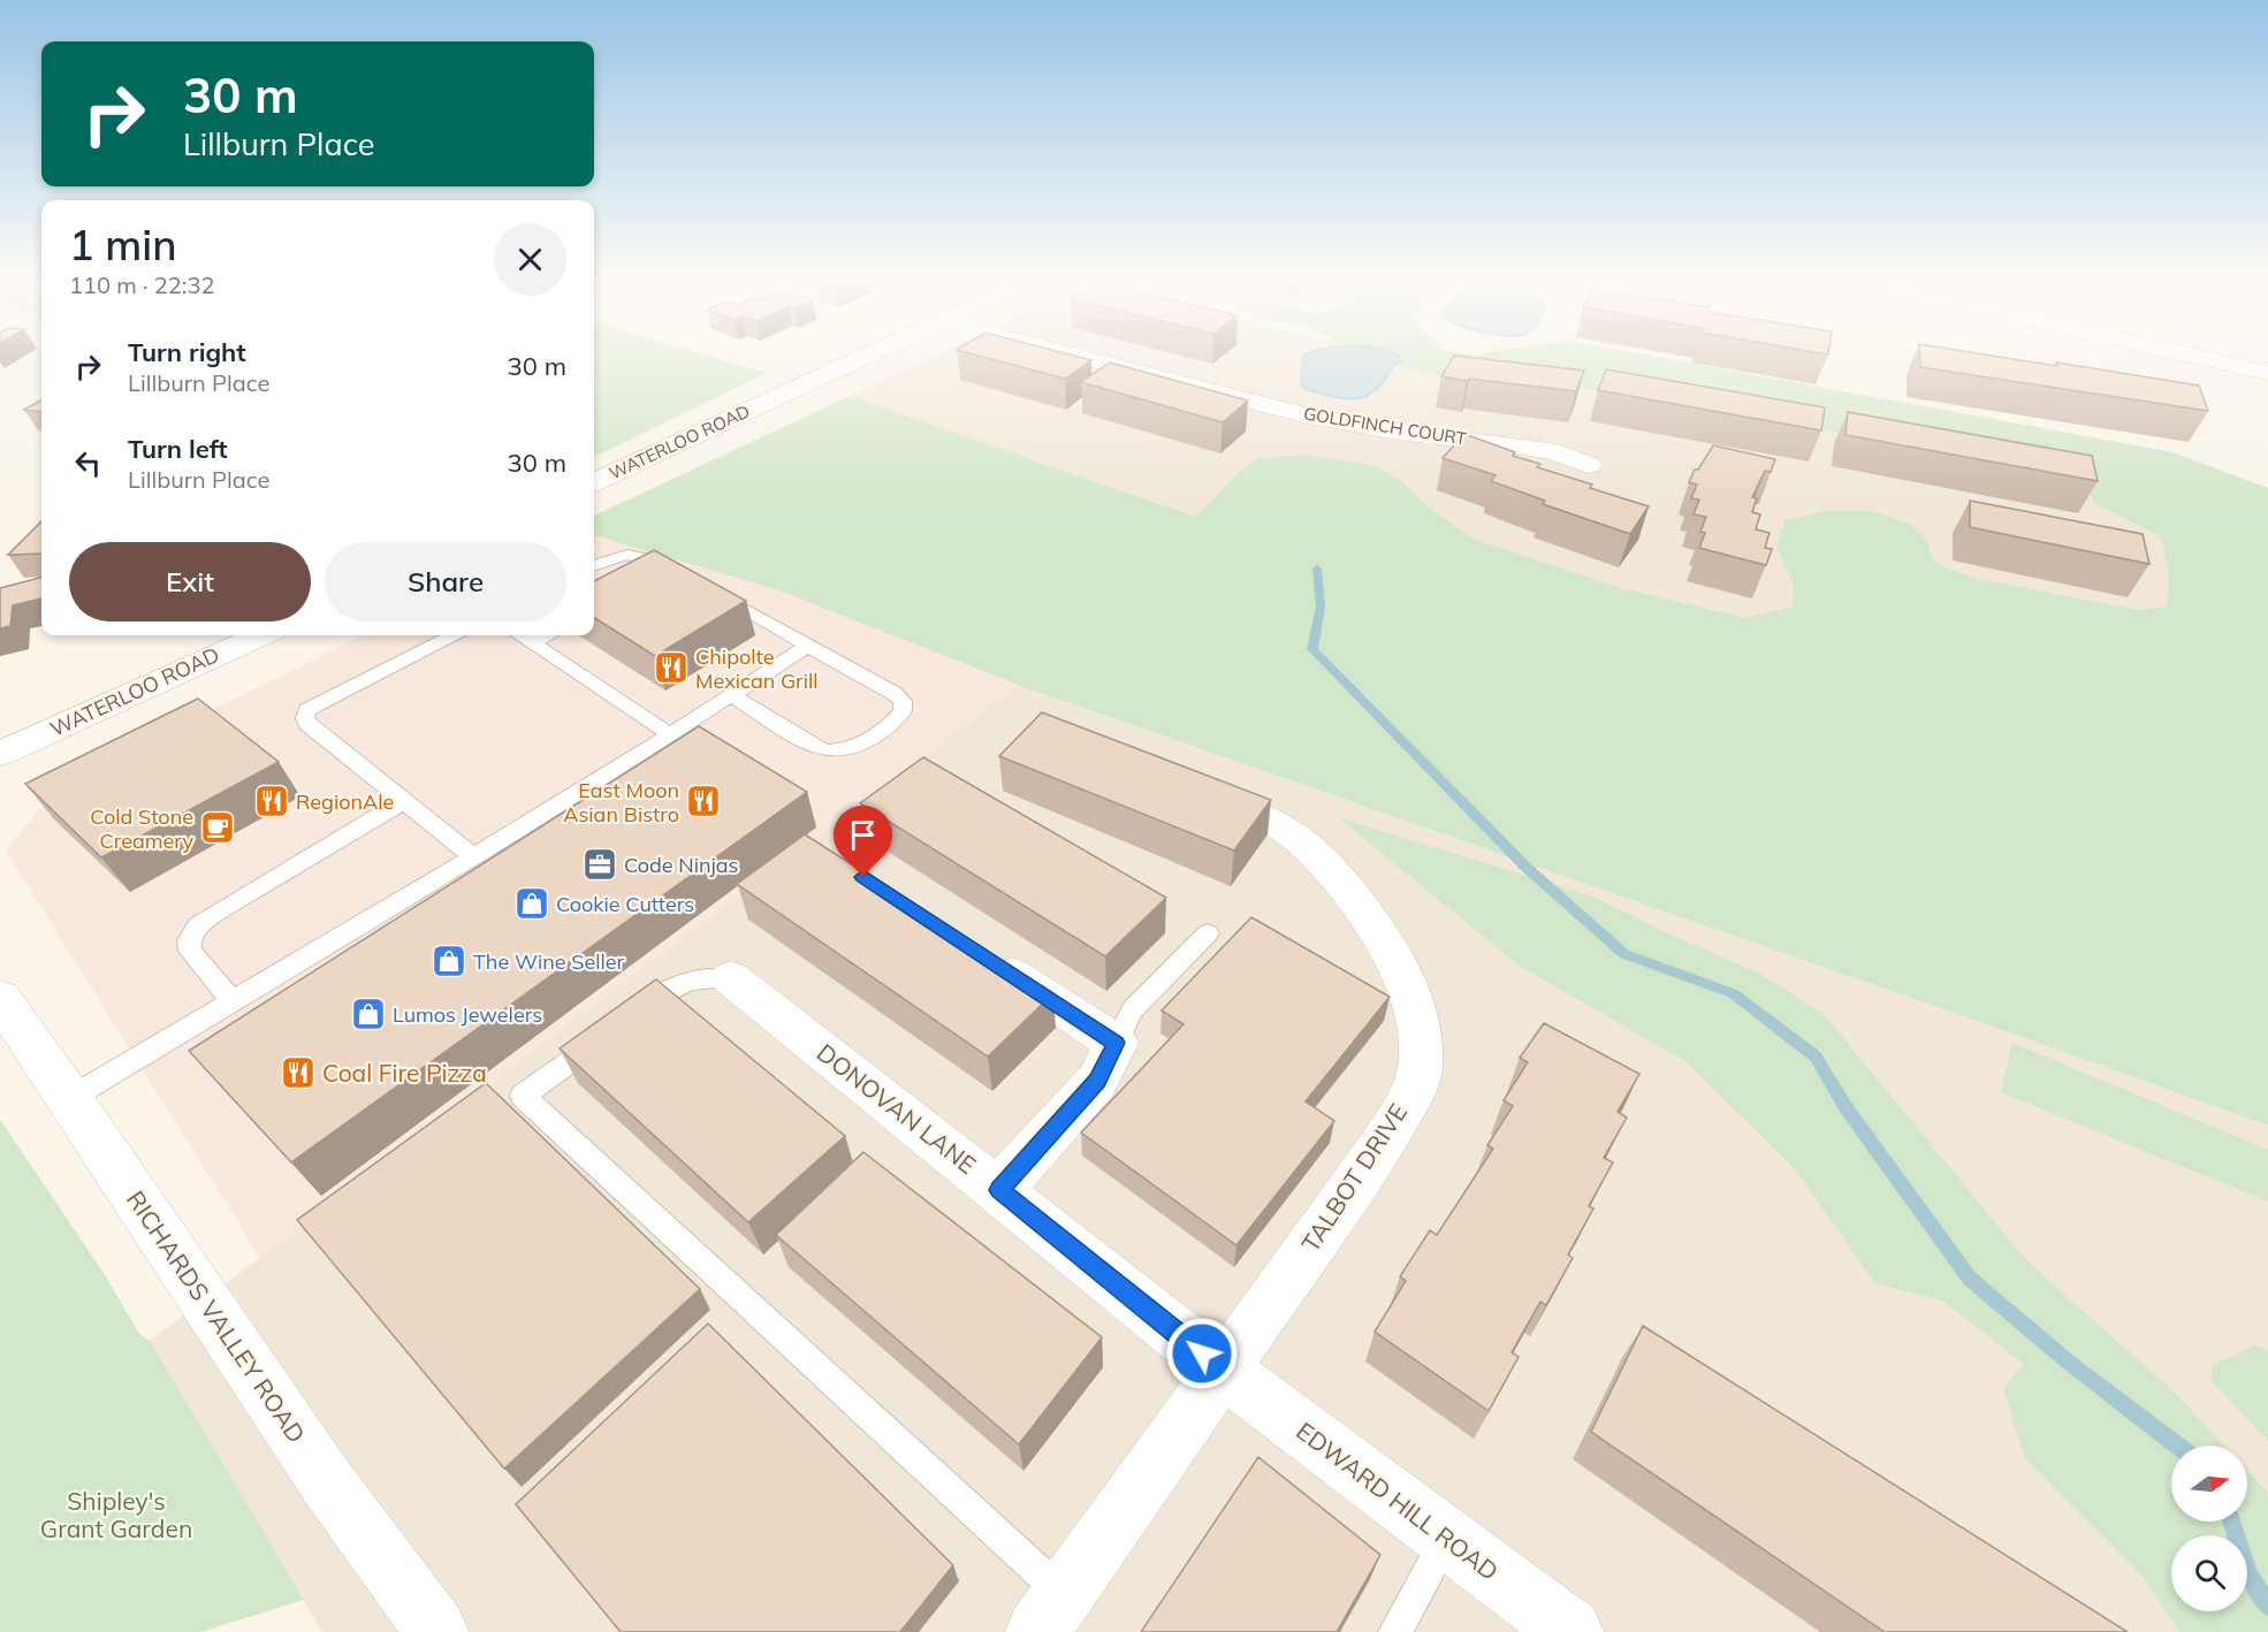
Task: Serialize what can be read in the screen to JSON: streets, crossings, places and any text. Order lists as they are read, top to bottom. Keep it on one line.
{"streets":{"street":["GOLDFINCH COURT","WATERLOO ROAD","DONOVAN LANE","TALBOT DRIVE","RICHARDS VALLEY ROAD","EDWARD HILL ROAD"]},"crossings":[["DONOVAN LANE","TALBOT DRIVE"],["DONOVAN LANE","EDWARD HILL ROAD"],["TALBOT DRIVE","EDWARD HILL ROAD"]],"parks":["Shipley's Grant Garden"],"places":{"restaurant":["Chipolte Mexican Grill","RegionAle","East Moon Asian Bistro","Coal Fire Pizza"],"cafe":["Cold Stone Creamery"],"office":["Code Ninjas"],"shop":["Cookie Cutters","The Wine Seller","Lumos Jewelers"]},"north":"right","page":{"turn":["30 m","Lillburn Place"],"heading":["1 min","110 m · 22:32"],"list":[{"name":"Turn right","note":"Lillburn Place","value":"30 m"},{"name":"Turn left","note":"Lillburn Place","value":"30 m"}],"buttons":["Exit","Share"]}}
